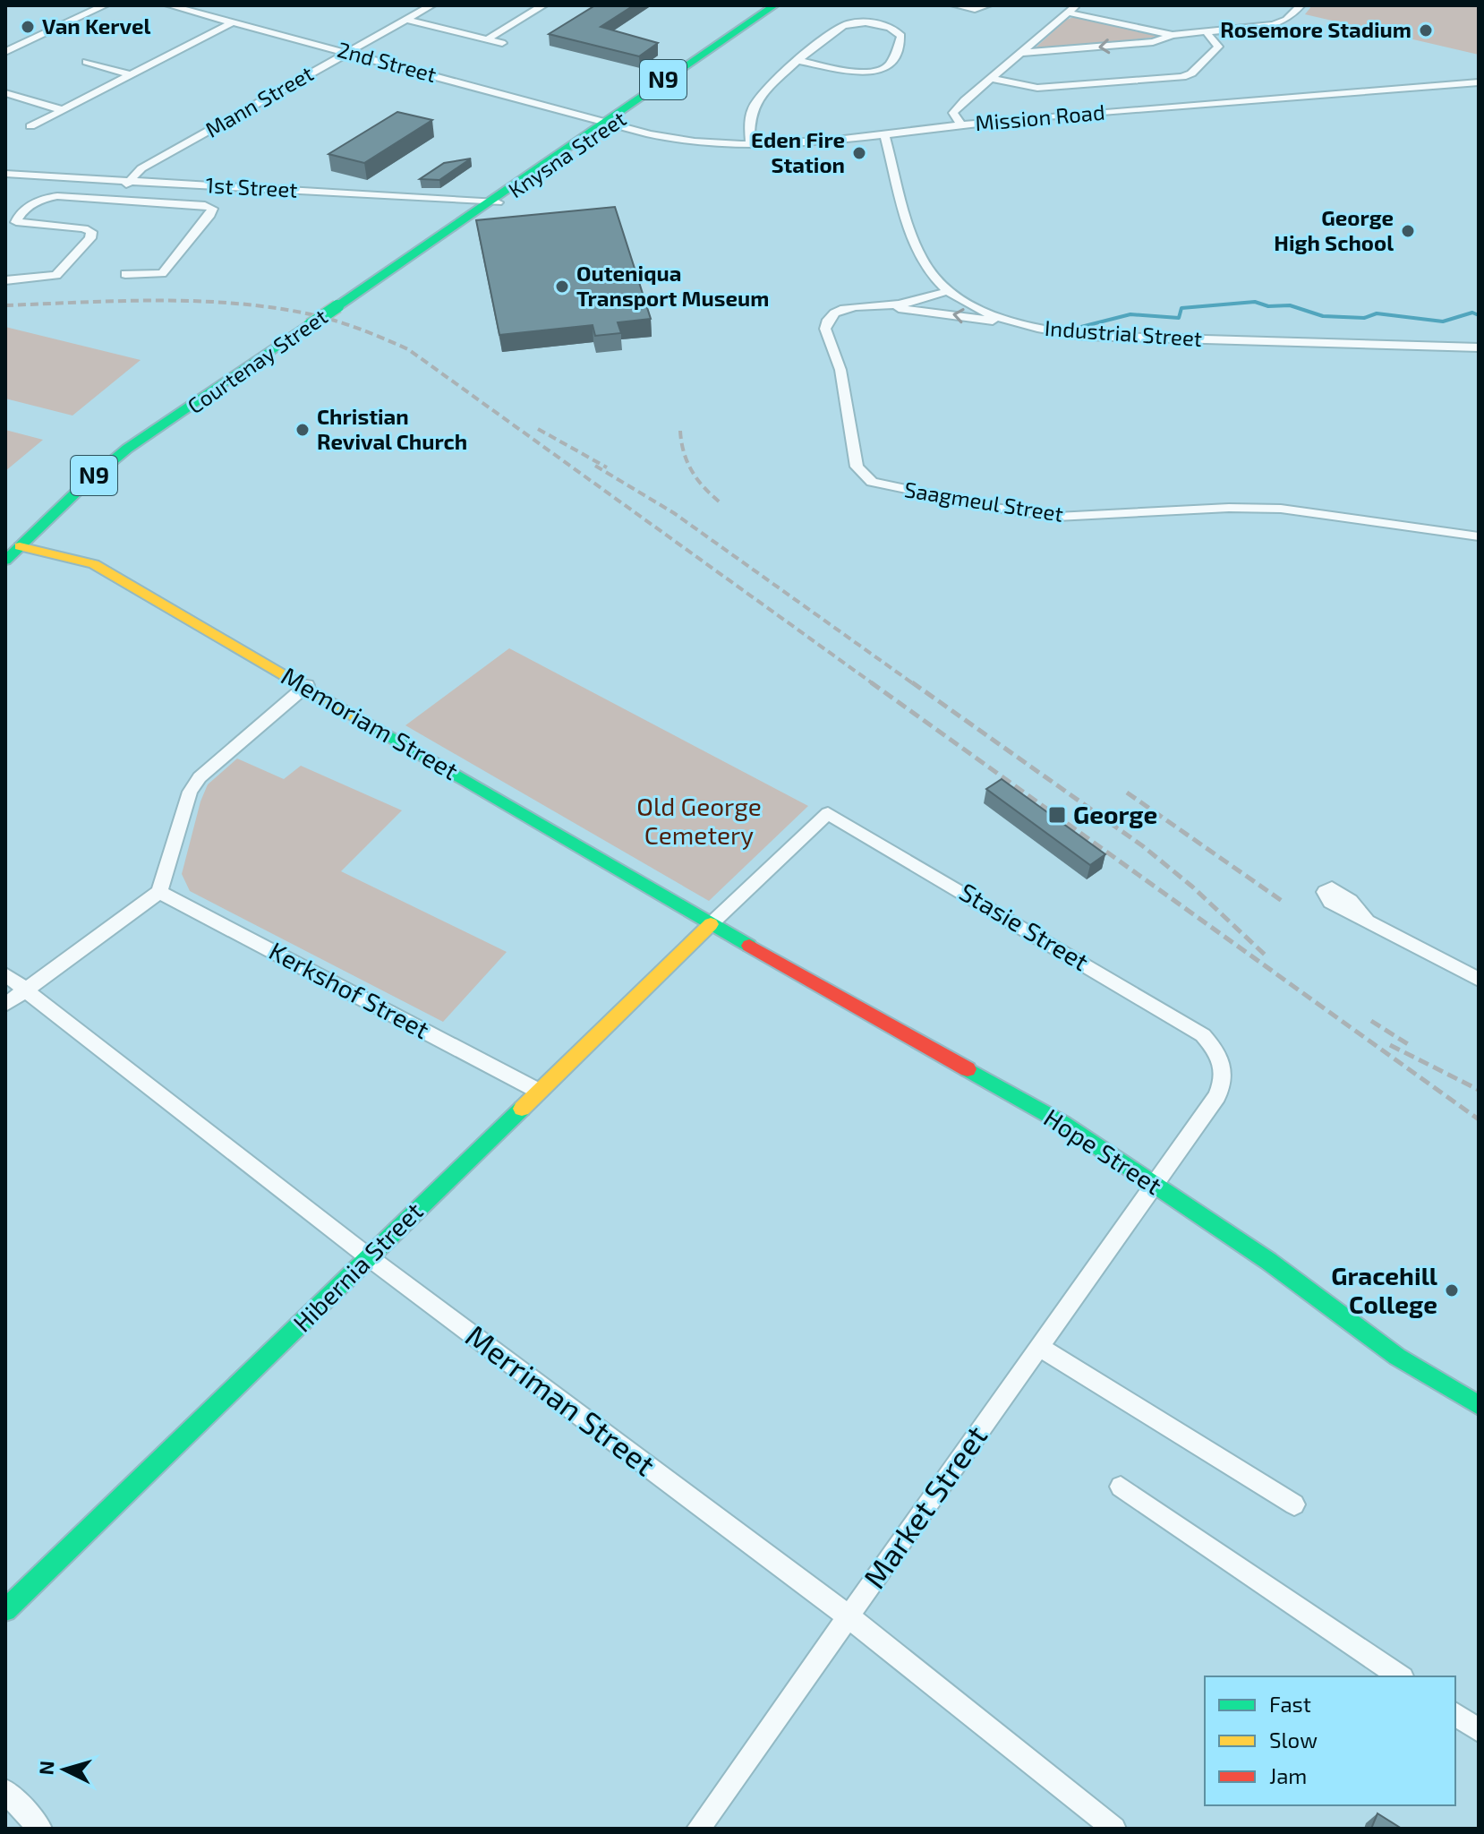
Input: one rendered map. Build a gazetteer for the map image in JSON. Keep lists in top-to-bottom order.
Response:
{
  "streets": {
    "main road": [
      "N9",
      "Knysna Street",
      "Courtenay Street",
      "Memoriam Street",
      "Hope Street",
      "Hibernia Street"
    ],
    "street": [
      "2nd Street",
      "Mann Street",
      "Mission Road",
      "1st Street",
      "Industrial Street",
      "Saagmeul Street",
      "Stasie Street",
      "Kerkshof Street",
      "Merriman Street",
      "Market Street"
    ]
  },
  "crossings": [
    ["2nd Street", "Mann Street"],
    ["2nd Street", "Mission Road"],
    ["2nd Street", "Knysna Street"],
    ["Mann Street", "1st Street"],
    ["Mission Road", "Knysna Street"],
    ["Mission Road", "Industrial Street"],
    ["Knysna Street", "1st Street"],
    ["Knysna Street", "Courtenay Street"],
    ["Industrial Street", "Saagmeul Street"],
    ["Courtenay Street", "Memoriam Street"],
    ["Memoriam Street", "Stasie Street"],
    ["Memoriam Street", "Hope Street"],
    ["Memoriam Street", "Hibernia Street"],
    ["Stasie Street", "Hope Street"],
    ["Stasie Street", "Hibernia Street"],
    ["Stasie Street", "Market Street"],
    ["Kerkshof Street", "Hibernia Street"],
    ["Hope Street", "Hibernia Street"],
    ["Hope Street", "Market Street"],
    ["Hibernia Street", "Merriman Street"],
    ["Merriman Street", "Market Street"]
  ],
  "parks": ["Old George Cemetery"],
  "places": {
    "other": [
      "Van Kervel",
      "Rosemore Stadium",
      "Eden Fire Station",
      "George High School",
      "Outeniqua Transport Museum",
      "Christian Revival Church",
      "Gracehill College"
    ],
    "transit": ["George"]
  },
  "legend": ["Fast", "Slow", "Jam"],
  "north": "left"
}
